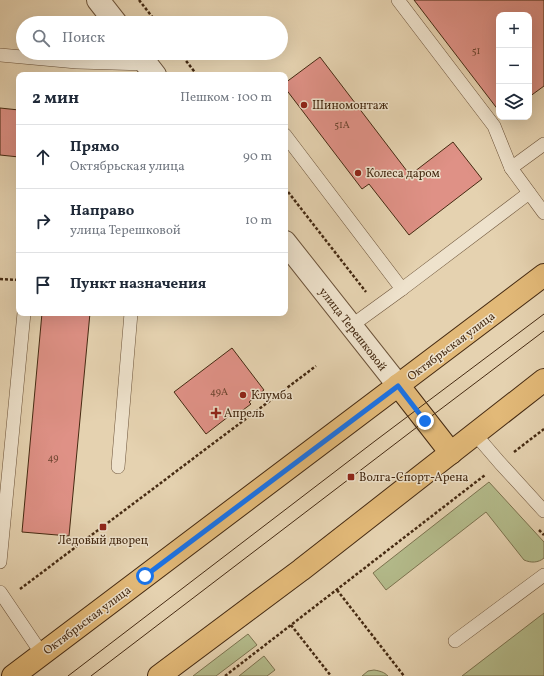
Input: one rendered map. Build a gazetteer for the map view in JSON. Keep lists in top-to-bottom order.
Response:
{
  "streets": {
    "main road": ["улица Терешковой", "Октябрьская улица"]
  },
  "crossings": [
    ["улица Терешковой", "Октябрьская улица"]
  ],
  "places": {
    "other": ["Шиномонтаж", "Колеса даром", "Клумба"],
    "health": ["Апрель"],
    "transit": ["Волга-Спорт-Арена", "Ледовый дворец"]
  },
  "house_numbers": [
    "51",
    "51А",
    "49А",
    "49"
  ],
  "page": {
    "map_buttons": ["+", "−"],
    "search": "Поиск",
    "heading": ["2 мин", "Пешком · 100 m"],
    "list": [
      ["Прямо", "Октябрьская улица", "90 m"],
      ["Направо", "улица Терешковой", "10 m"],
      "Пункт назначения"
    ]
  }
}
